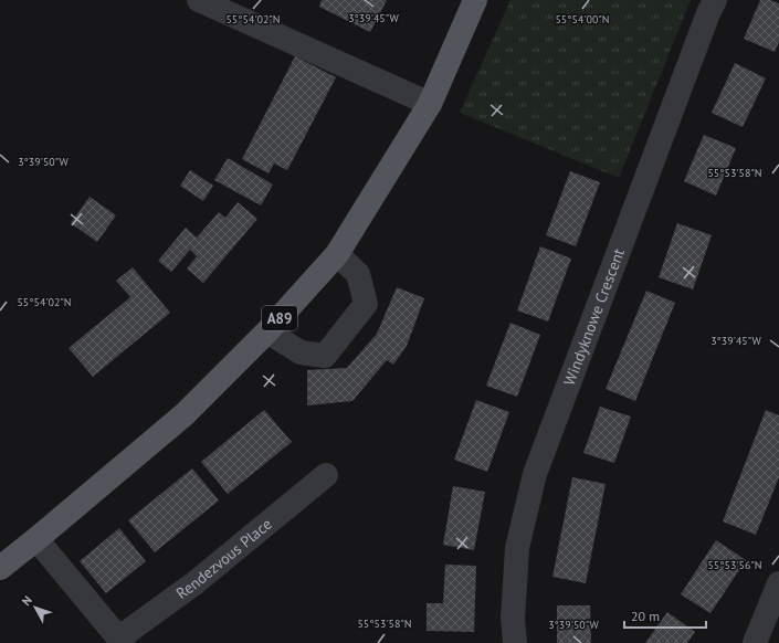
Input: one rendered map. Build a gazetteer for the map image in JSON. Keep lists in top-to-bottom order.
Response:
{
  "streets": {
    "main road": ["A89"],
    "street": ["Windyknowe Crescent", "Rendezvous Place"]
  },
  "scale_bar": "20 m",
  "north": "top left",
  "coordinates": [
    "3°39'45\"W",
    "55°54'02\"N",
    "55°54'00\"N",
    "3°39'50\"W",
    "55°53'58\"N",
    "55°53'56\"N"
  ]
}
